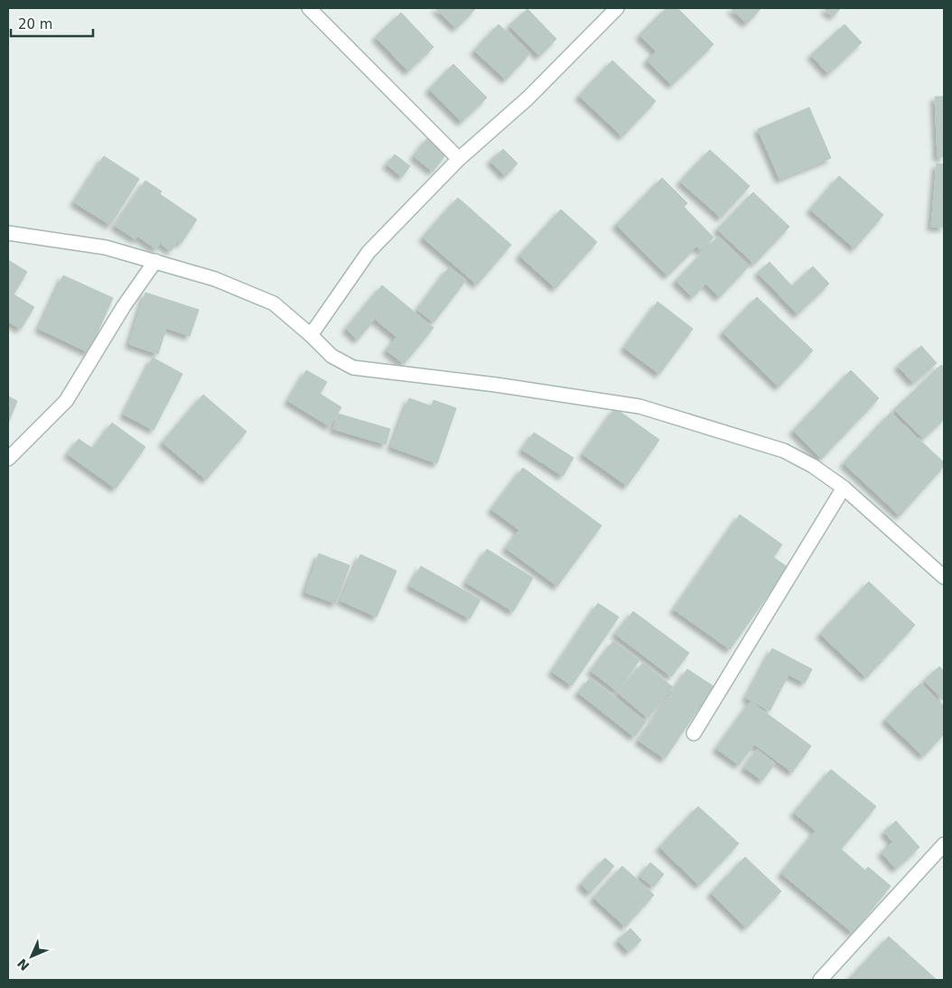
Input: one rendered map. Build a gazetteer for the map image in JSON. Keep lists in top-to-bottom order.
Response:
{
  "scale_bar": "20 m",
  "north": "bottom left"
}
